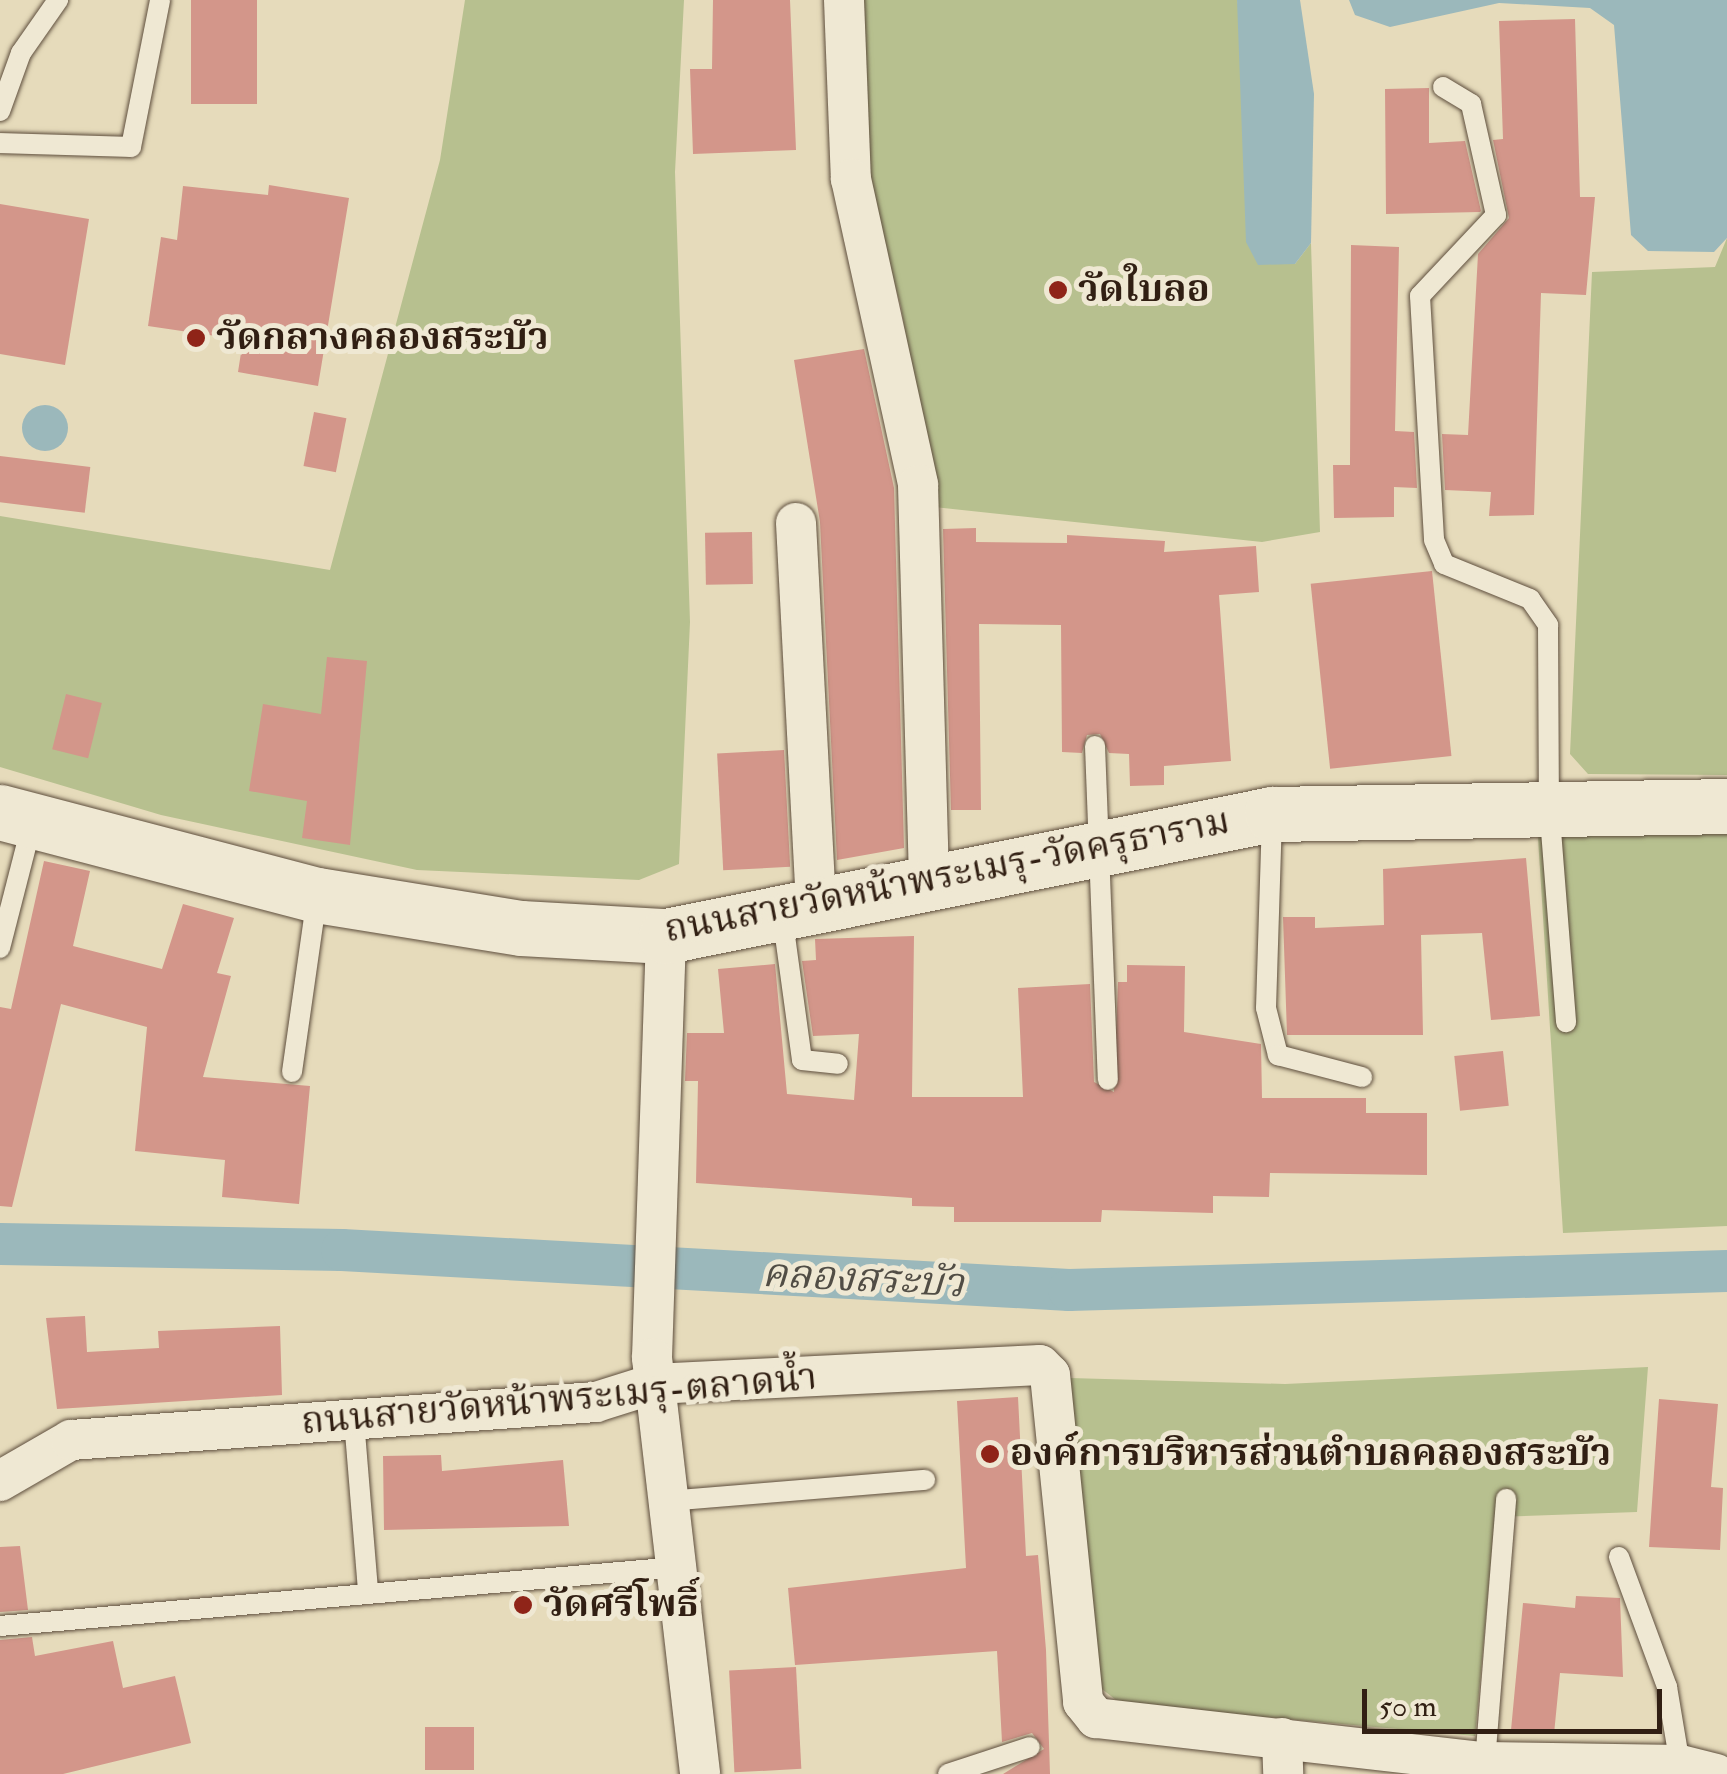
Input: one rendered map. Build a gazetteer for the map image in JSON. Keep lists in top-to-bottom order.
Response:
{
  "streets": {
    "street": ["ถนนสายวัดหน้าพระเมรุ-วัดครุธาราม", "ถนนสายวัดหน้าพระเมรุ-ตลาดน้ำ"]
  },
  "water": ["คลองสระบัว"],
  "places": [
    "วัดใบลอ",
    "วัดกลางคลองสระบัว",
    "องค์การบริหารส่วนตำบลคลองสระบัว",
    "วัดศรีโพธิ์"
  ],
  "scale_bar": "50 m"
}
